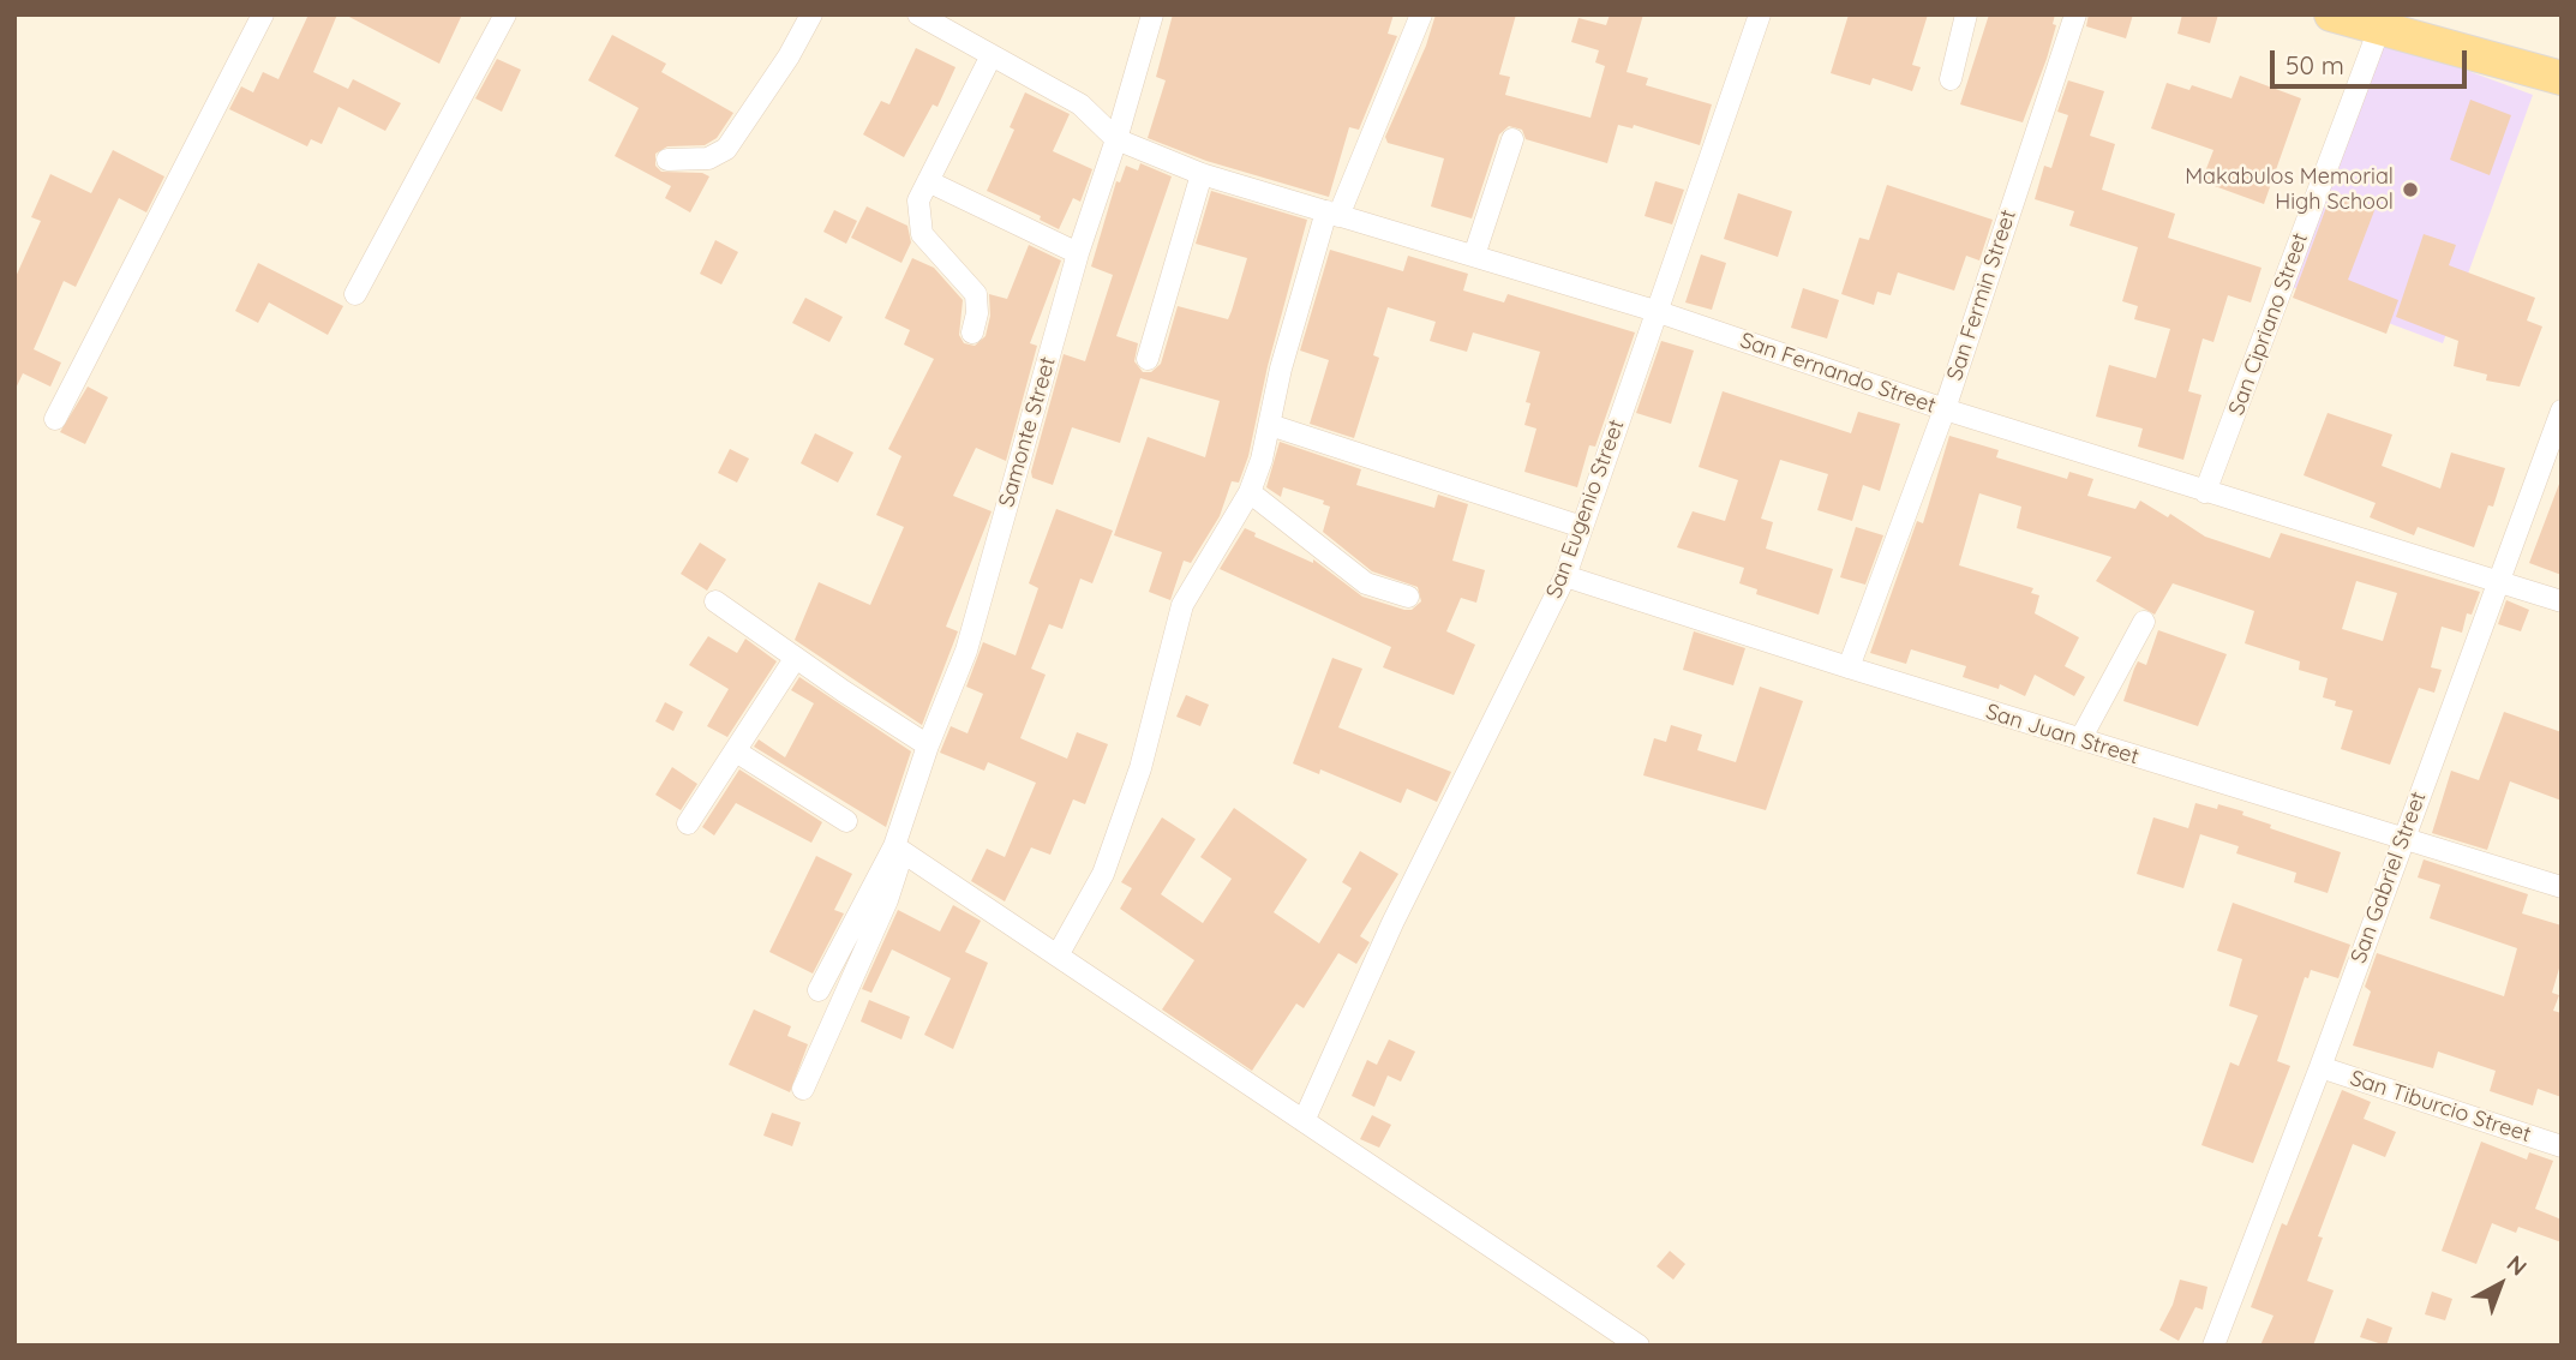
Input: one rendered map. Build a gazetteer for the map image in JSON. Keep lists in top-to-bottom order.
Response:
{
  "streets": {
    "street": [
      "San Fermin Street",
      "San Cipriano Street",
      "San Fernando Street",
      "Samonte Street",
      "San Eugenio Street",
      "San Juan Street",
      "San Gabriel Street",
      "San Tiburcio Street"
    ]
  },
  "crossings": [
    ["San Fermin Street", "San Fernando Street"],
    ["San Fermin Street", "San Juan Street"],
    ["San Cipriano Street", "San Fernando Street"],
    ["San Fernando Street", "Samonte Street"],
    ["San Fernando Street", "San Eugenio Street"],
    ["San Fernando Street", "San Gabriel Street"],
    ["San Eugenio Street", "San Juan Street"],
    ["San Juan Street", "San Gabriel Street"],
    ["San Gabriel Street", "San Tiburcio Street"]
  ],
  "places": ["Makabulos Memorial High School"],
  "scale_bar": "50 m",
  "north": "top right"
}
